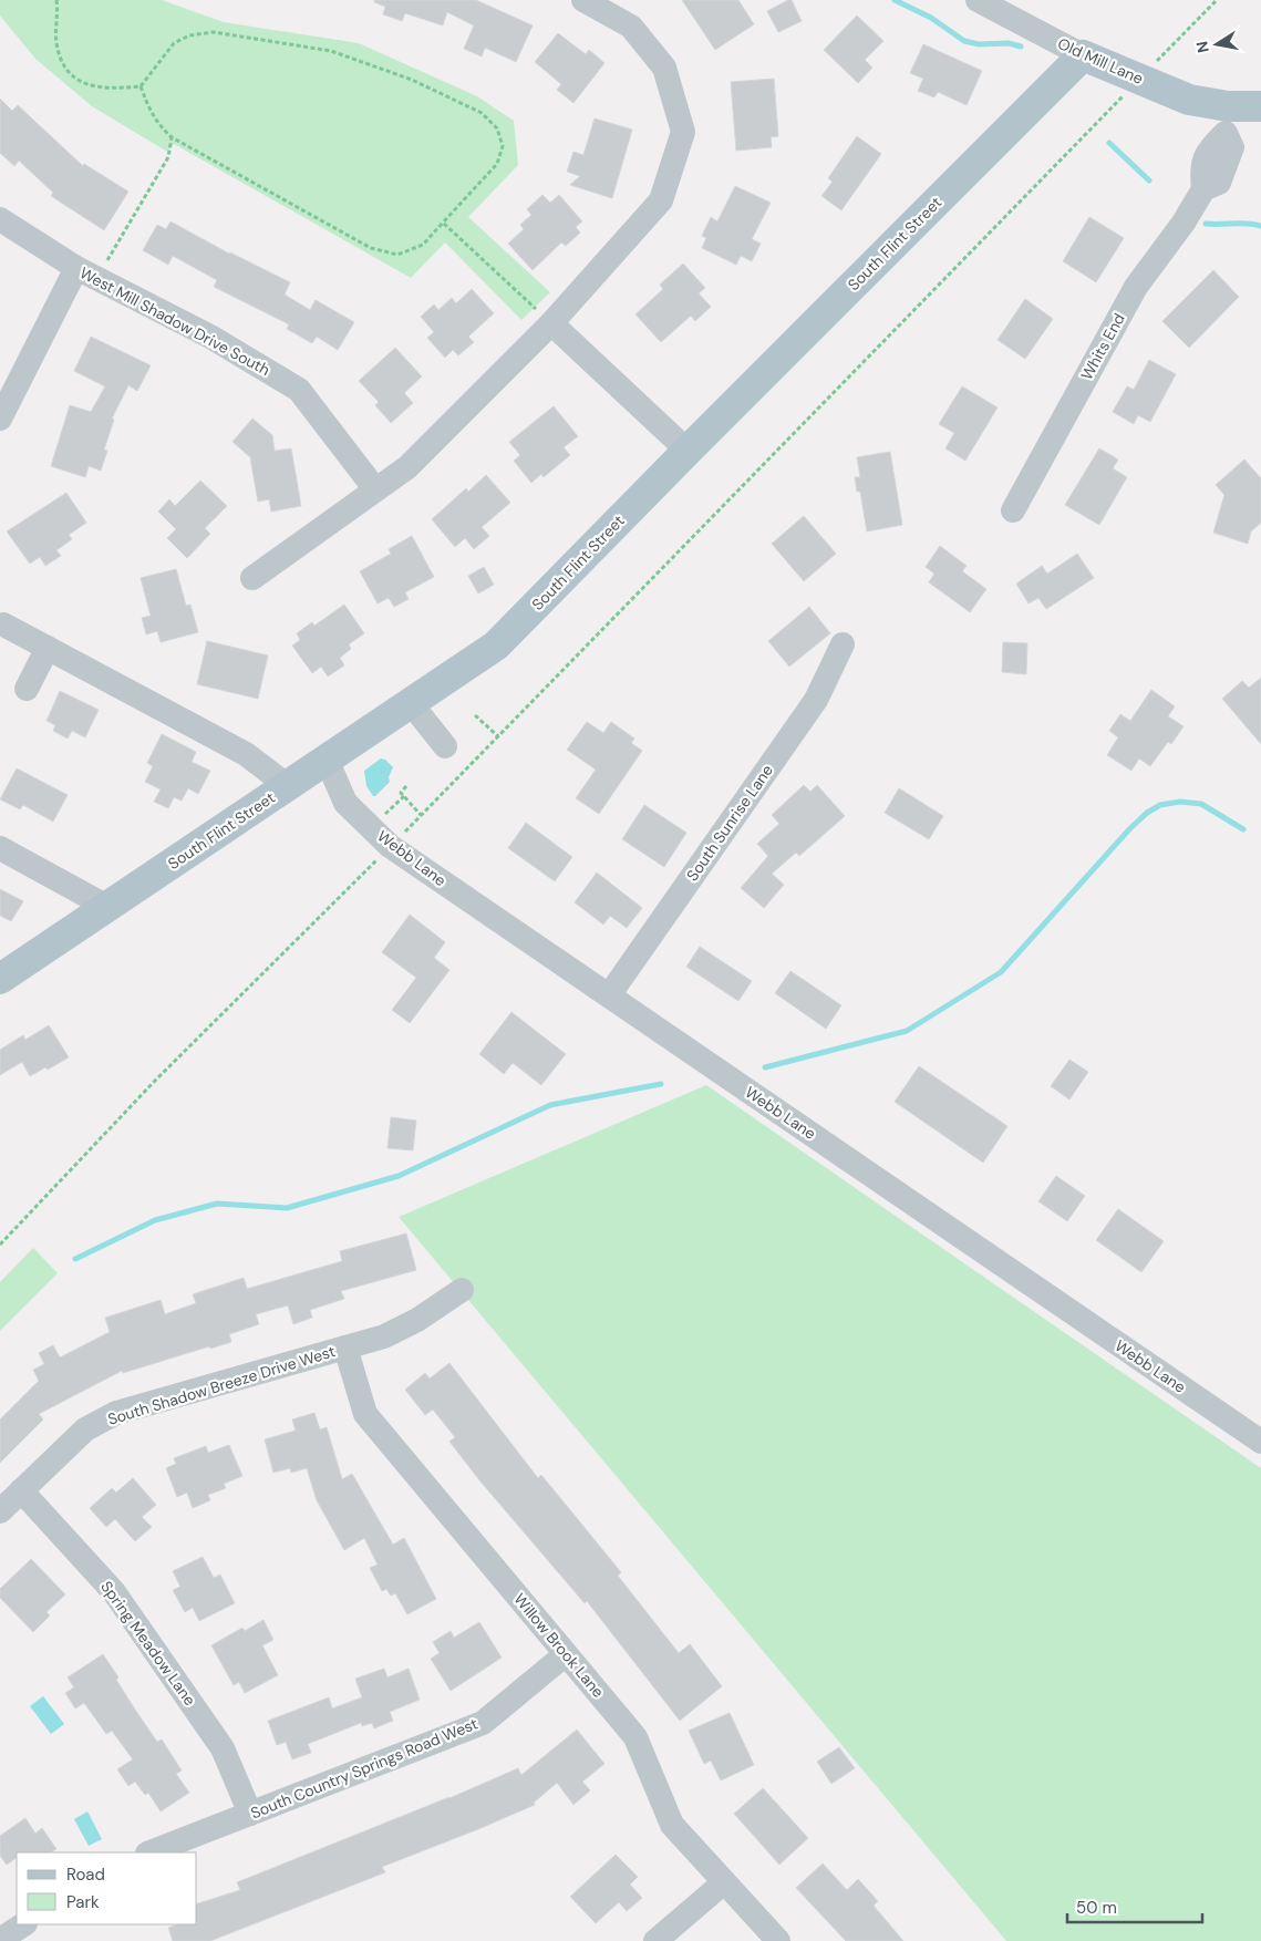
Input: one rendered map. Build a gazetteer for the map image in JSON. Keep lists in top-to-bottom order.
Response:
{
  "streets": {
    "main road": ["Old Mill Lane", "South Flint Street"],
    "street": [
      "West Mill Shadow Drive South",
      "Whits End",
      "South Sunrise Lane",
      "Webb Lane",
      "South Shadow Breeze Drive West",
      "Spring Meadow Lane",
      "Willow Brook Lane",
      "South Country Springs Road West"
    ]
  },
  "crossings": [
    ["Old Mill Lane", "South Flint Street"],
    ["Old Mill Lane", "Whits End"],
    ["South Flint Street", "Webb Lane"],
    ["South Sunrise Lane", "Webb Lane"],
    ["South Shadow Breeze Drive West", "Spring Meadow Lane"],
    ["South Shadow Breeze Drive West", "Willow Brook Lane"],
    ["Spring Meadow Lane", "South Country Springs Road West"],
    ["Willow Brook Lane", "South Country Springs Road West"]
  ],
  "legend": ["Road", "Park"],
  "scale_bar": "50 m",
  "north": "left"
}
